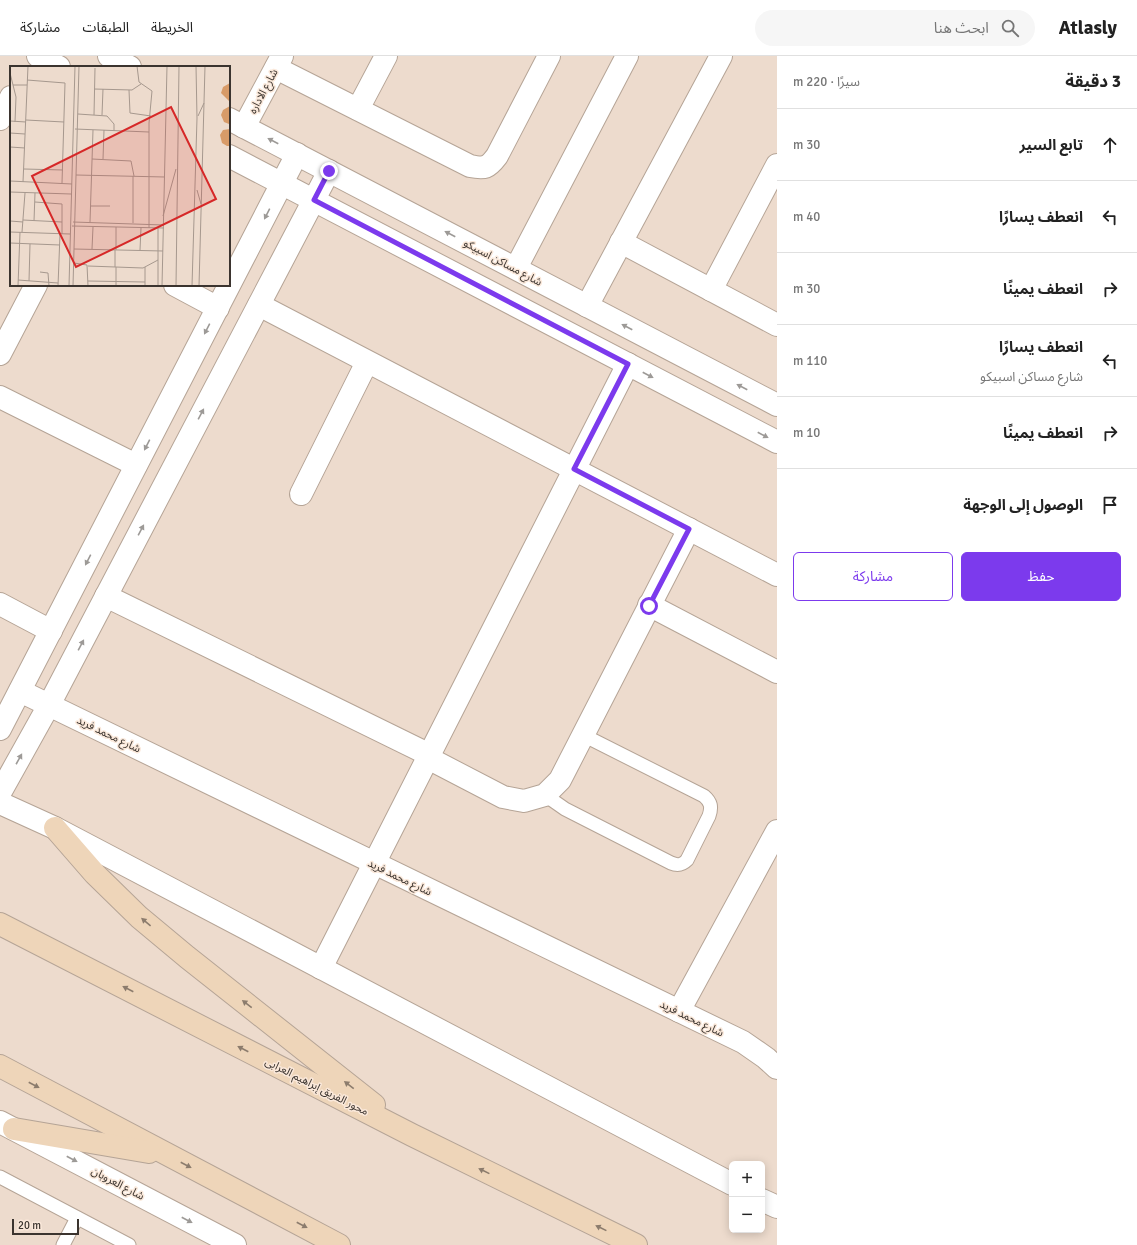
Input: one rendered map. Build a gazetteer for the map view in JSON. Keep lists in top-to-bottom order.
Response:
{
  "streets": {
    "main road": ["محور الفريق إبراهيم العرابى"],
    "street": [
      "شارع الاداره",
      "شارع مساكن اسبيكو",
      "شارع محمد فريد",
      "شارع العروبان"
    ]
  },
  "crossings": [
    ["شارع الاداره", "شارع مساكن اسبيكو"]
  ],
  "one_way": ["شارع العروبان"],
  "scale_bar": "20 m",
  "page": {
    "header": "Atlasly",
    "search": "ابحث هنا",
    "nav": ["الخريطة", "الطبقات", "مشاركة"],
    "heading": ["3 دقيقة", "سيرًا · 220 m"],
    "list": [
      ["تابع السير", "30 m"],
      ["انعطف يسارًا", "40 m"],
      ["انعطف يمينًا", "30 m"],
      ["انعطف يسارًا", "شارع مساكن اسبيكو", "110 m"],
      ["انعطف يمينًا", "10 m"],
      "الوصول إلى الوجهة"
    ],
    "buttons": ["حفظ", "مشاركة"],
    "map_buttons": ["+", "−"],
    "scale": "20 m"
  }
}
